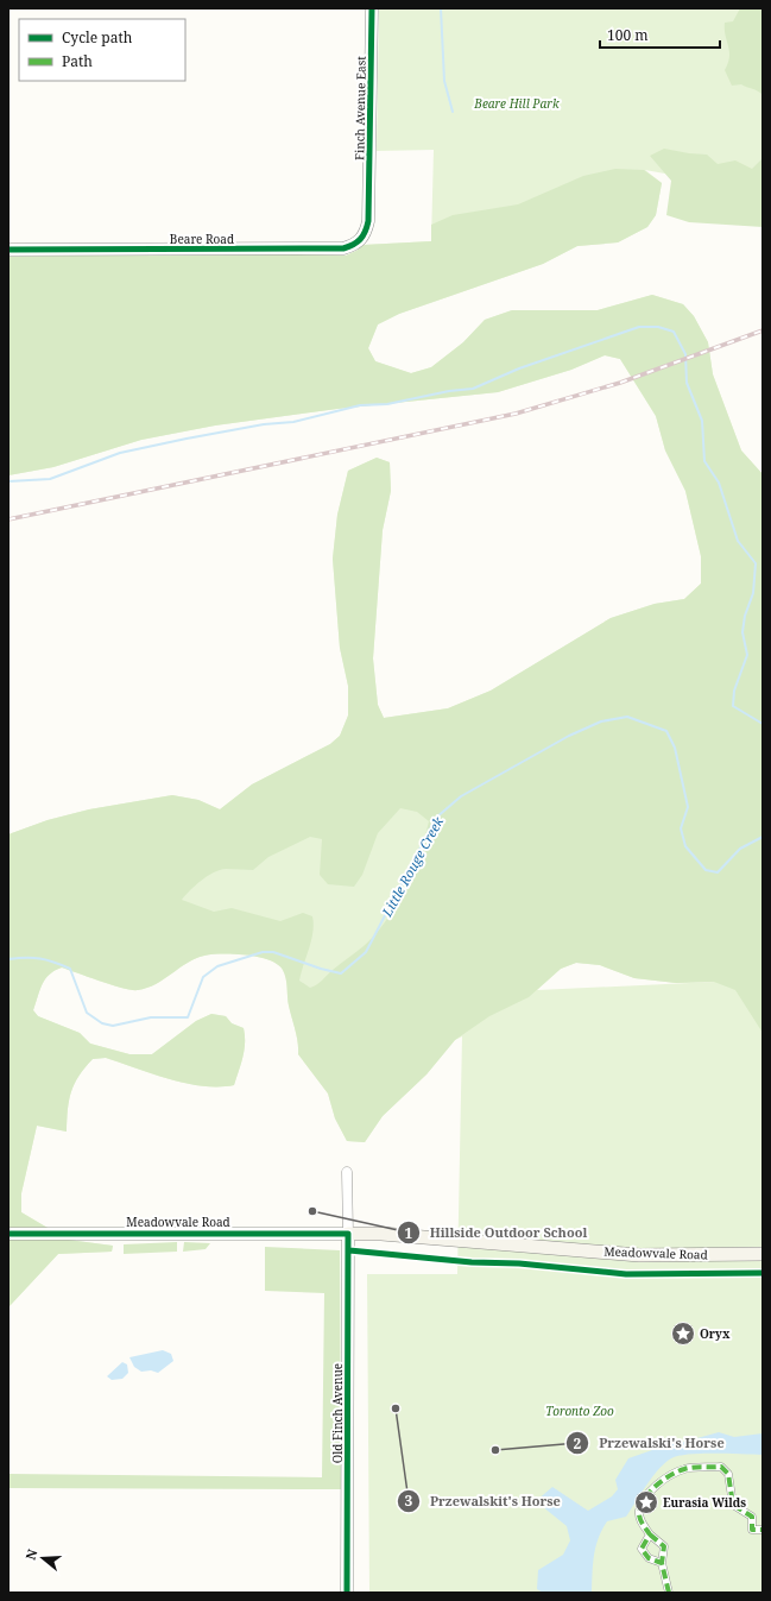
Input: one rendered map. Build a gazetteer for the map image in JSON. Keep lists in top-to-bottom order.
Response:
{
  "streets": {
    "main road": ["Meadowvale Road"],
    "street": ["Finch Avenue East", "Beare Road", "Old Finch Avenue"]
  },
  "crossings": [
    ["Finch Avenue East", "Beare Road"],
    ["Meadowvale Road", "Old Finch Avenue"]
  ],
  "water": ["Little Rouge Creek"],
  "parks": ["Beare Hill Park", "Toronto Zoo"],
  "places": {
    "other": ["Hillside Outdoor School", "Przewalskit's Horse", "Przewalski's Horse"],
    "place": ["Oryx", "Eurasia Wilds"]
  },
  "legend": ["Cycle path", "Path"],
  "scale_bar": "100 m",
  "north": "left"
}
